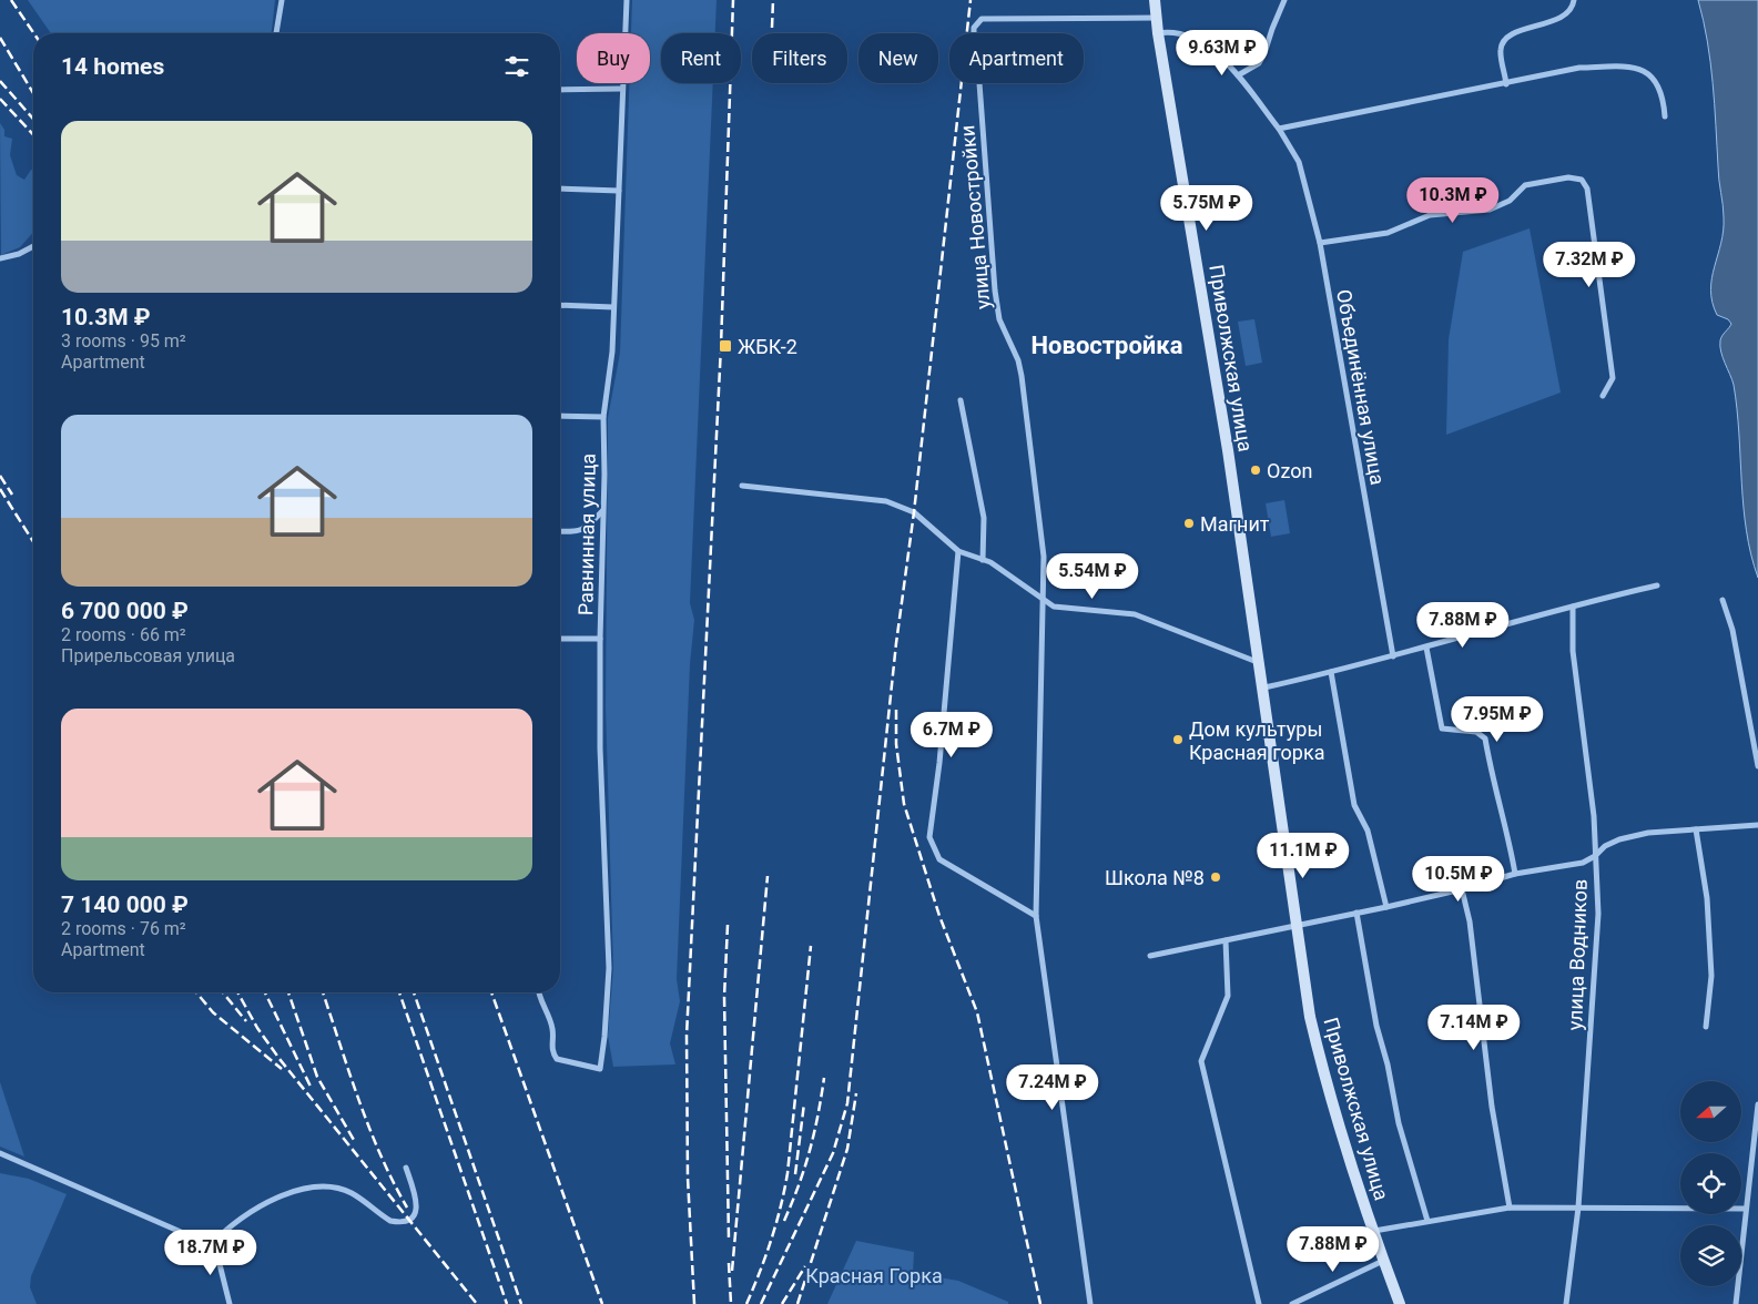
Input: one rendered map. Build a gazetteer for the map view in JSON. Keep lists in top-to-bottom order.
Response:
{
  "streets": {
    "main road": ["Приволжская улица"],
    "street": [
      "улица Новостройки",
      "Объединённая улица",
      "Равнинная улица",
      "улица Водников"
    ]
  },
  "crossings": [
    ["улица Новостройки", "Приволжская улица"],
    ["Приволжская улица", "Объединённая улица"]
  ],
  "districts": ["Новостройка"],
  "parks": ["Красная Горка"],
  "places": {
    "transit": ["ЖБК-2"],
    "other": [
      "Ozon",
      "Магнит",
      "Дом культуры Красная горка",
      "Школа №8"
    ]
  },
  "north": "left",
  "page": {
    "price": [
      "9.63M ₽",
      "10.3M ₽",
      "5.75M ₽",
      "7.32M ₽",
      "5.54M ₽",
      "7.88M ₽",
      "7.95M ₽",
      "6.7M ₽",
      "11.1M ₽",
      "10.5M ₽",
      "7.14M ₽",
      "7.24M ₽",
      "7.88M ₽",
      "18.7M ₽"
    ],
    "chip": [
      "Buy",
      "Rent",
      "Filters",
      "New",
      "Apartment"
    ],
    "heading": "14 homes",
    "list": [
      {
        "name": "10.3M ₽",
        "note": "3 rooms · 95 m² · Apartment"
      },
      {
        "name": "6 700 000 ₽",
        "note": "2 rooms · 66 m² · Прирельсовая улица"
      },
      {
        "name": "7 140 000 ₽",
        "note": "2 rooms · 76 m² · Apartment"
      }
    ]
  }
}
